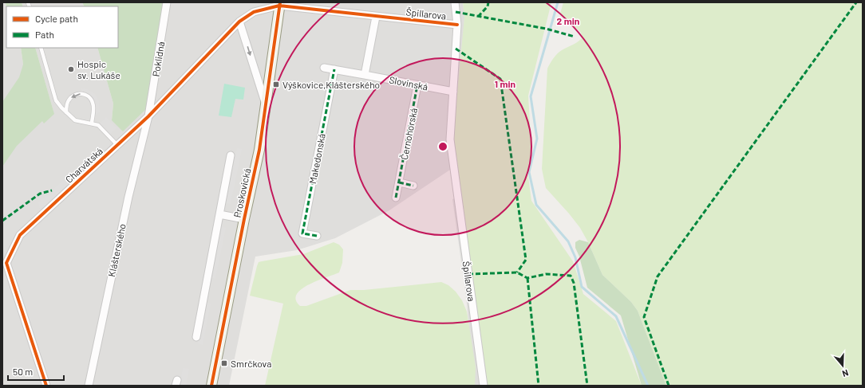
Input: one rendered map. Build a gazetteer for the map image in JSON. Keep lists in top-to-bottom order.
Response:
{
  "streets": {
    "street": [
      "Špillarova",
      "Poklidná",
      "Slovinská",
      "Černohorská",
      "Makedonská",
      "Charvátská",
      "Proskovická",
      "Klášterského"
    ]
  },
  "crossings": [
    ["Špillarova", "Slovinská"],
    ["Špillarova", "Charvátská"],
    ["Špillarova", "Proskovická"],
    ["Poklidná", "Charvátská"],
    ["Poklidná", "Klášterského"],
    ["Slovinská", "Černohorská"],
    ["Slovinská", "Makedonská"],
    ["Charvátská", "Proskovická"],
    ["Charvátská", "Klášterského"]
  ],
  "places": {
    "other": ["Hospic sv. Lukáše"],
    "transit": ["Výškovice,Klášterského", "Smrčkova"]
  },
  "legend": ["Cycle path", "Path"],
  "scale_bar": "50 m",
  "north": "bottom",
  "rings": ["2 min", "1 min"]
}
